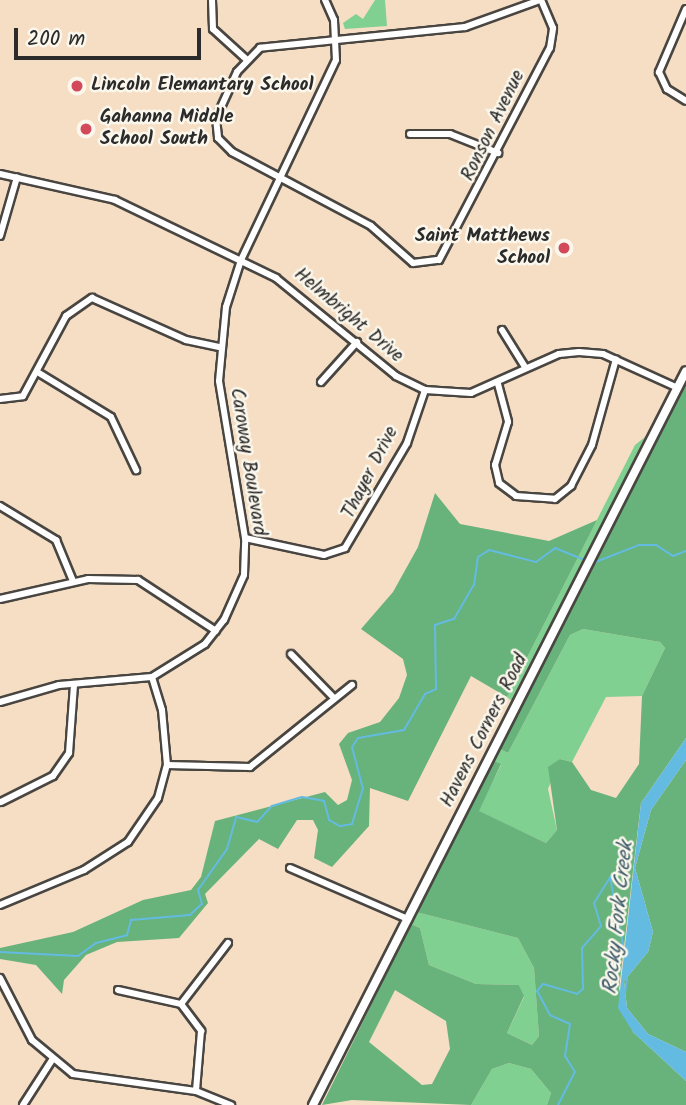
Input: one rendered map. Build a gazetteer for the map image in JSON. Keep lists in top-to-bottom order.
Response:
{
  "streets": {
    "main road": ["Havens Corners Road"],
    "street": [
      "Ronson Avenue",
      "Helmbright Drive",
      "Caroway Boulevard",
      "Thayer Drive"
    ]
  },
  "crossings": [
    ["Ronson Avenue", "Caroway Boulevard"],
    ["Helmbright Drive", "Caroway Boulevard"],
    ["Helmbright Drive", "Thayer Drive"],
    ["Helmbright Drive", "Havens Corners Road"],
    ["Caroway Boulevard", "Thayer Drive"]
  ],
  "water": ["Rocky Fork Creek"],
  "places": ["Lincoln Elemantary School", "Gahanna Middle School South", "Saint Matthews School"],
  "scale_bar": "200 m"
}
